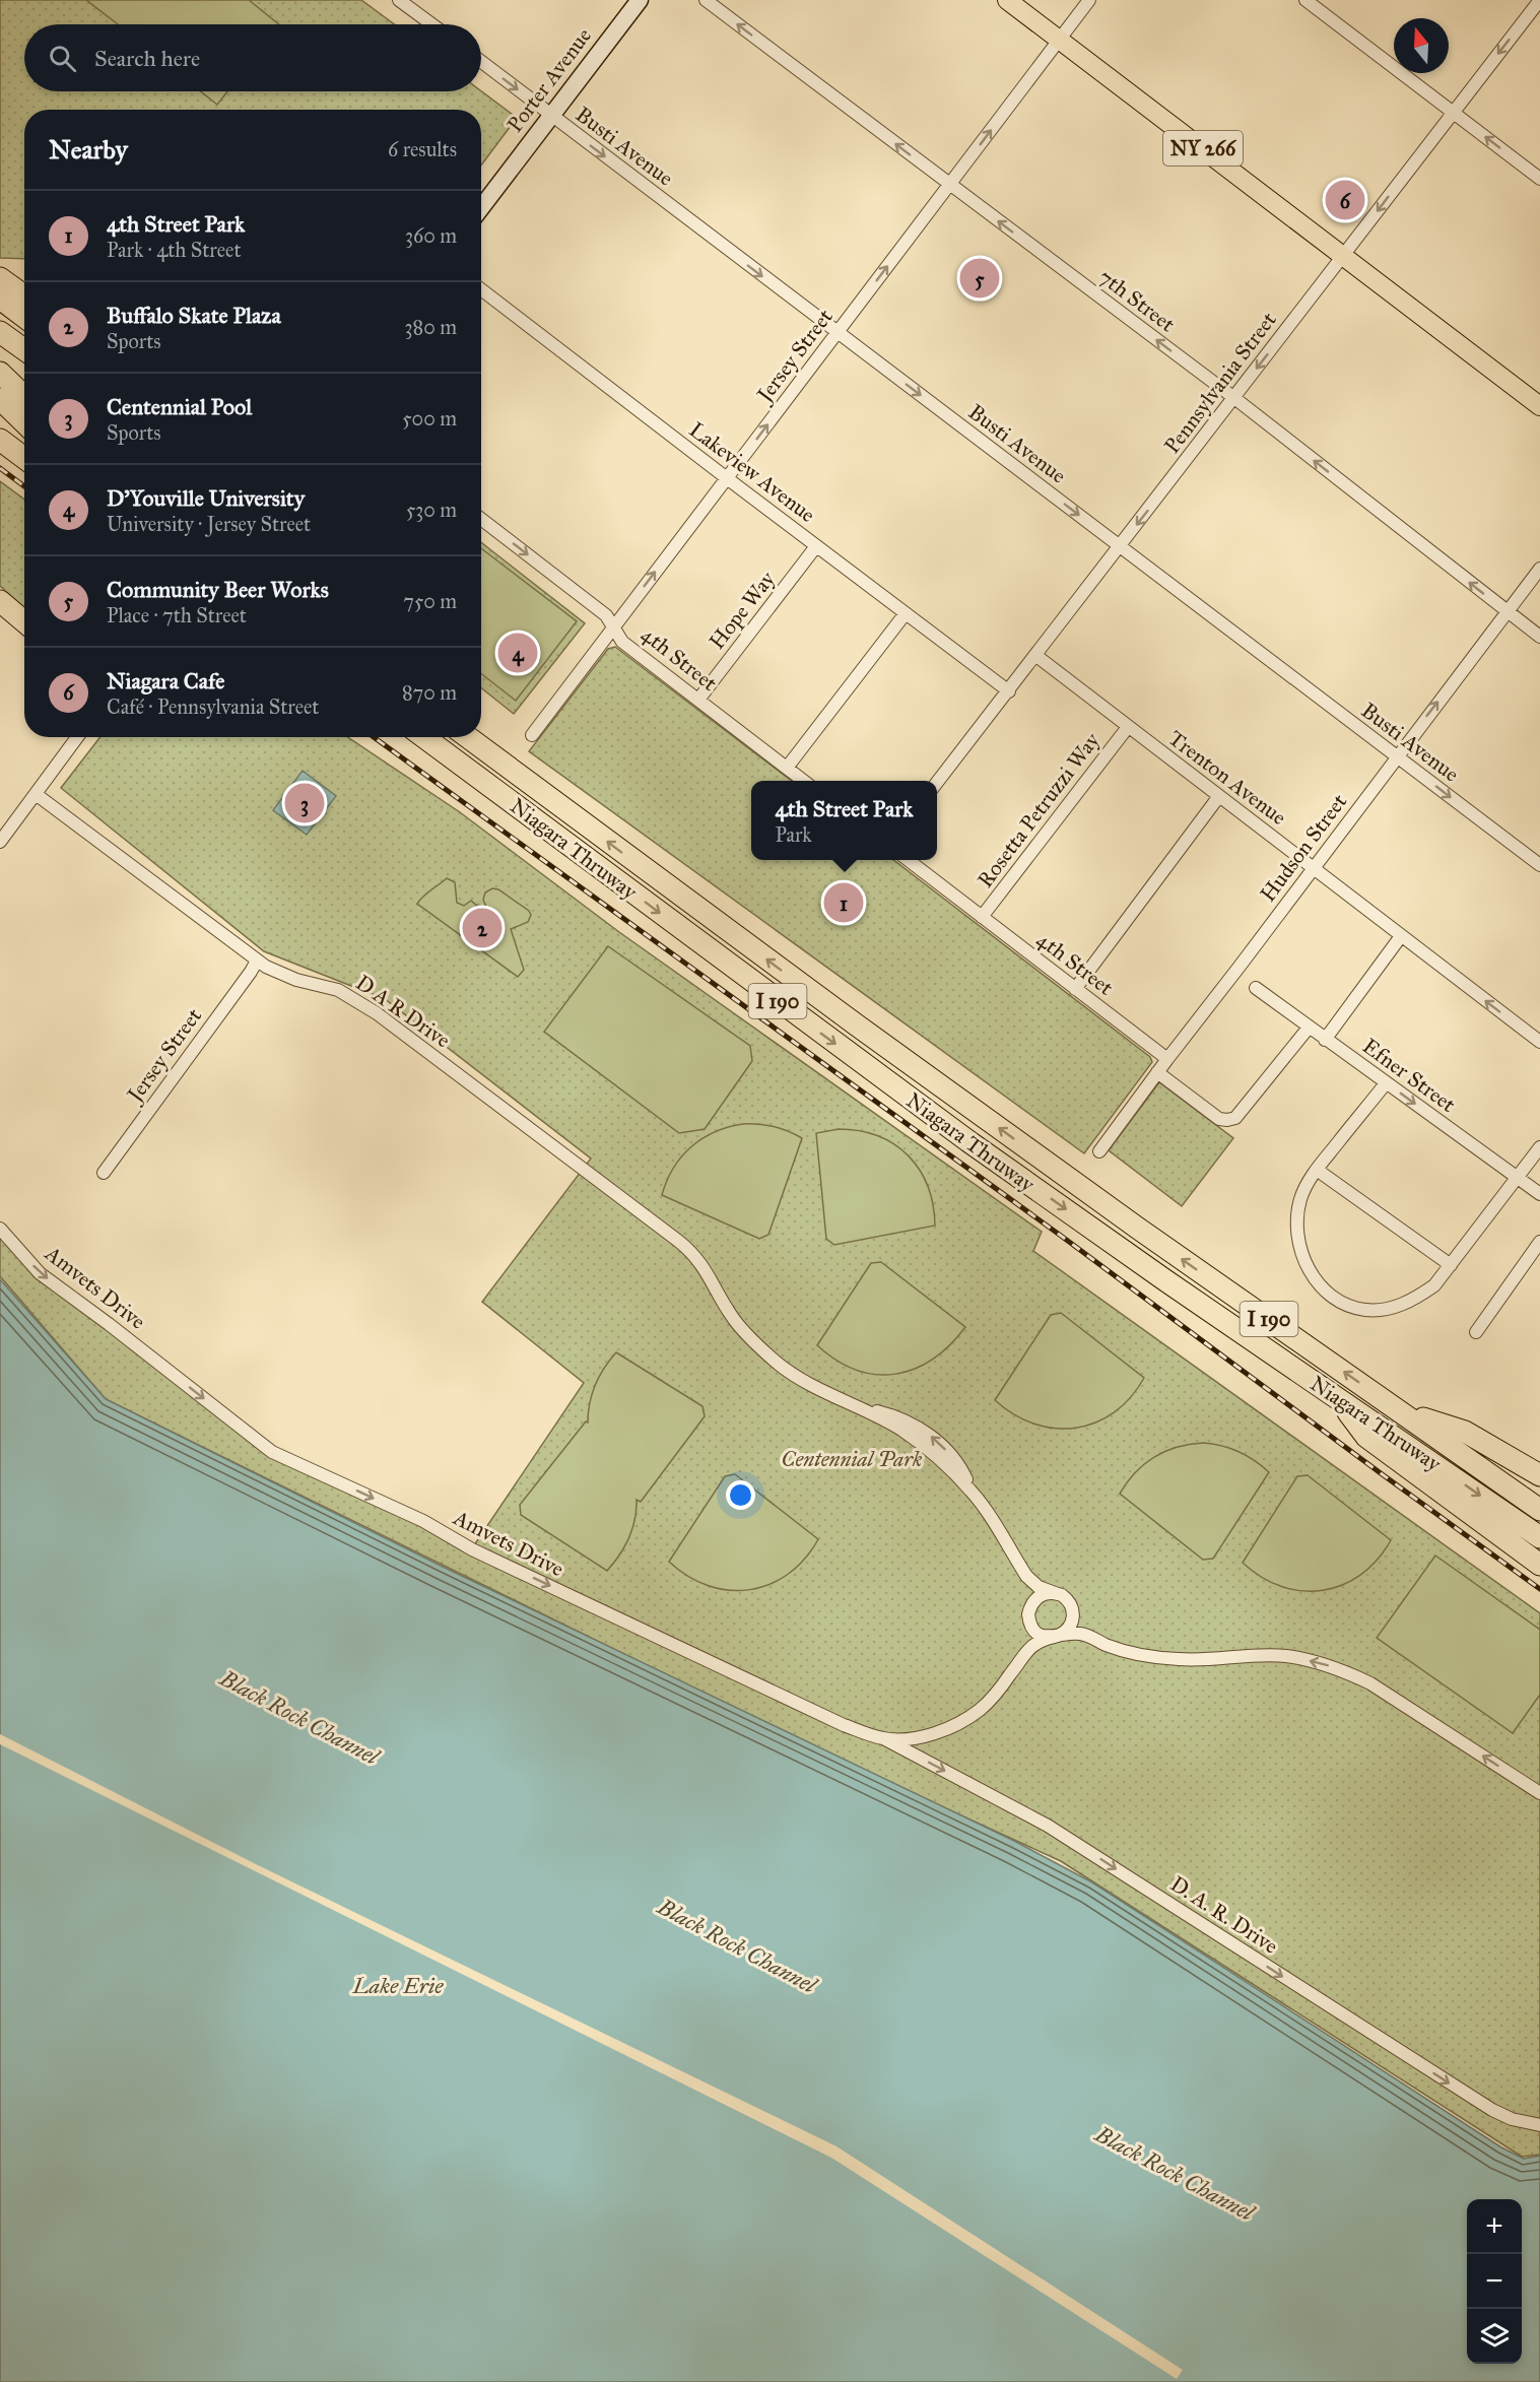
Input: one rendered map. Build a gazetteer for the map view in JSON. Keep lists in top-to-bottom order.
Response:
{
  "streets": {
    "highway": ["Niagara Thruway", "I 190"],
    "main road": ["NY 266"],
    "street": [
      "Porter Avenue",
      "Busti Avenue",
      "7th Street",
      "Jersey Street",
      "Pennsylvania Street",
      "Lakeview Avenue",
      "Hope Way",
      "4th Street",
      "Trenton Avenue",
      "Rosetta Petruzzi Way",
      "Hudson Street",
      "D A R Drive",
      "Efner Street",
      "Amvets Drive",
      "D. A. R. Drive"
    ]
  },
  "crossings": [
    ["Porter Avenue", "Busti Avenue"],
    ["Busti Avenue", "Jersey Street"],
    ["Busti Avenue", "Pennsylvania Street"],
    ["Busti Avenue", "Hudson Street"],
    ["NY 266", "Jersey Street"],
    ["NY 266", "Pennsylvania Street"],
    ["7th Street", "Jersey Street"],
    ["7th Street", "Pennsylvania Street"],
    ["7th Street", "Hudson Street"],
    ["Jersey Street", "Lakeview Avenue"],
    ["Jersey Street", "4th Street"],
    ["Jersey Street", "D A R Drive"],
    ["Pennsylvania Street", "Lakeview Avenue"],
    ["Pennsylvania Street", "Trenton Avenue"],
    ["Lakeview Avenue", "Hope Way"],
    ["Hope Way", "4th Street"],
    ["4th Street", "Rosetta Petruzzi Way"],
    ["4th Street", "Hudson Street"],
    ["Trenton Avenue", "Rosetta Petruzzi Way"],
    ["Trenton Avenue", "Hudson Street"],
    ["Amvets Drive", "D. A. R. Drive"]
  ],
  "one_way": [
    "Busti Avenue",
    "7th Street",
    "Jersey Street",
    "Pennsylvania Street",
    "Efner Street",
    "Amvets Drive",
    "D. A. R. Drive"
  ],
  "water": ["Black Rock Channel", "Lake Erie"],
  "parks": ["Centennial Park"],
  "north": "top",
  "page": {
    "search": "Search here",
    "heading": ["Nearby", "6 results"],
    "pins": [
      "6",
      "5",
      "4",
      "3",
      "1",
      "2"
    ],
    "list": [
      {
        "mark": "1",
        "name": "4th Street Park",
        "note": "Park · 4th Street",
        "value": "360 m"
      },
      {
        "mark": "2",
        "name": "Buffalo Skate Plaza",
        "note": "Sports",
        "value": "380 m"
      },
      {
        "mark": "3",
        "name": "Centennial Pool",
        "note": "Sports",
        "value": "500 m"
      },
      {
        "mark": "4",
        "name": "D'Youville University",
        "note": "University · Jersey Street",
        "value": "530 m"
      },
      {
        "mark": "5",
        "name": "Community Beer Works",
        "note": "Place · 7th Street",
        "value": "750 m"
      },
      {
        "mark": "6",
        "name": "Niagara Cafe",
        "note": "Café · Pennsylvania Street",
        "value": "870 m"
      }
    ],
    "popup": ["4th Street Park", "Park"],
    "map_buttons": ["+", "−"]
  }
}
